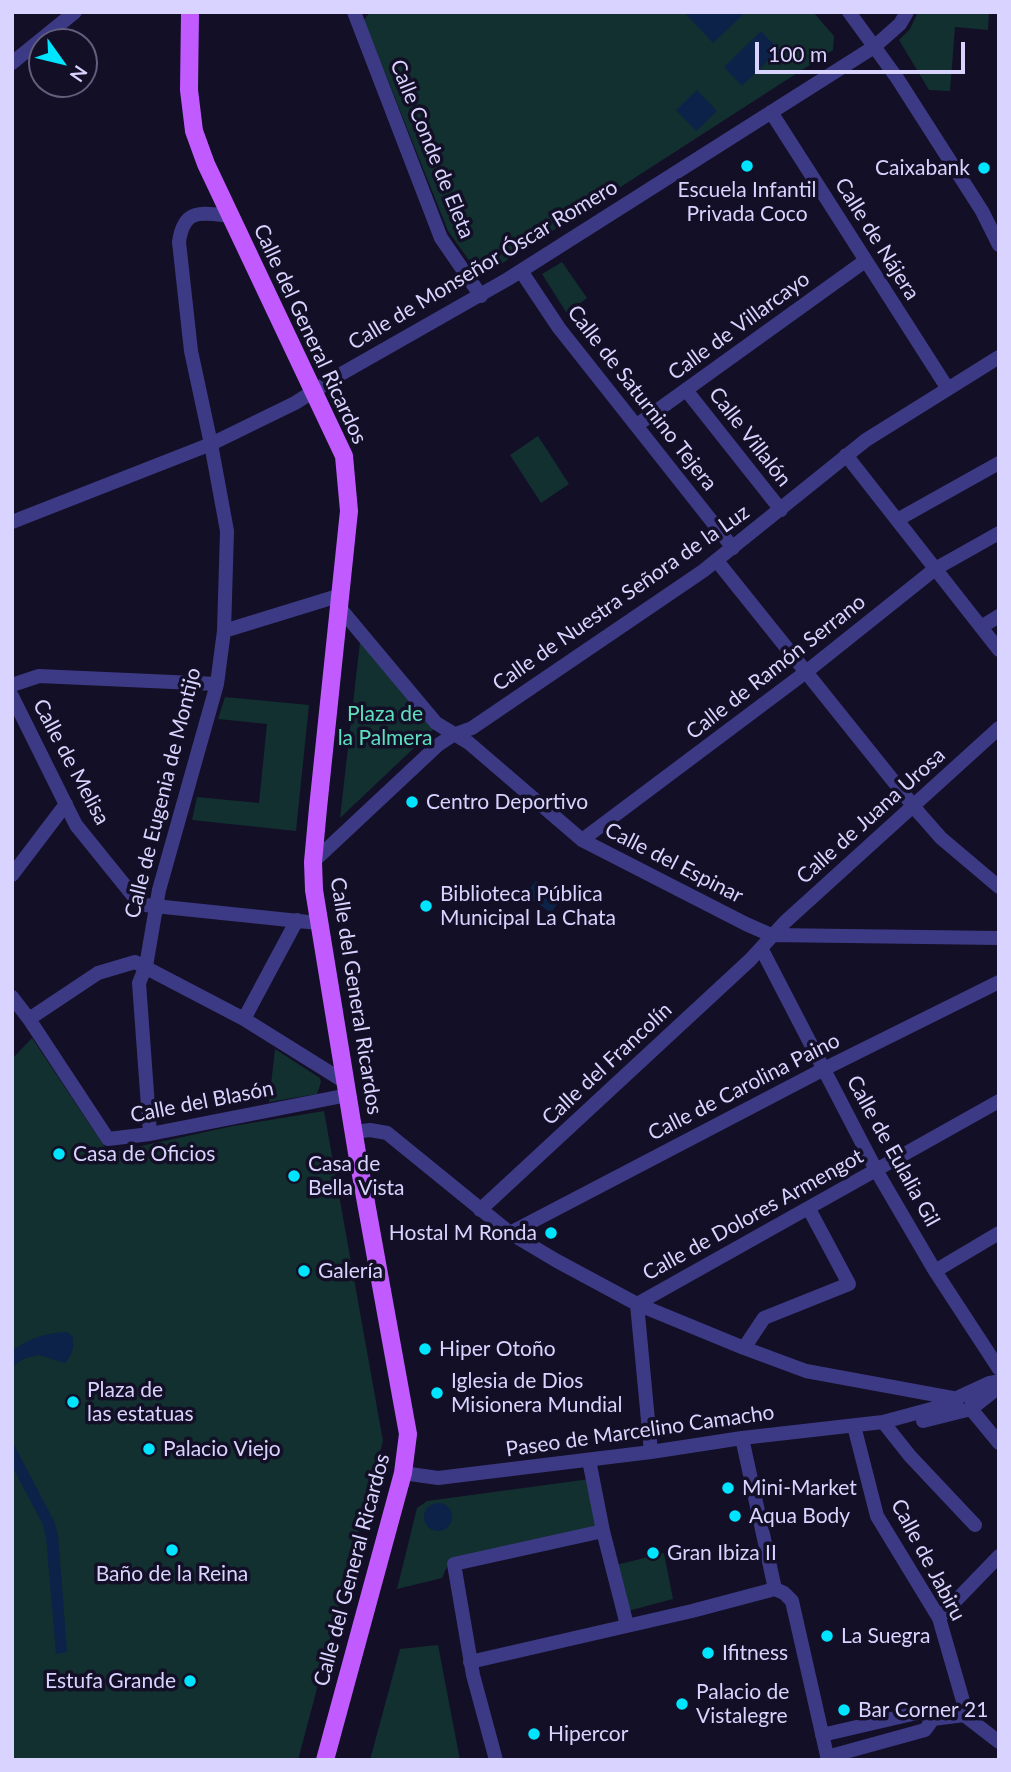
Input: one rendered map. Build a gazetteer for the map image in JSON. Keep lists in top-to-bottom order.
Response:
{
  "streets": {
    "main road": ["Calle del General Ricardos"],
    "street": [
      "Calle Conde de Eleta",
      "Calle de Nájera",
      "Calle de Monseñor Óscar Romero",
      "Calle de Villarcayo",
      "Calle de Saturnino Tejera",
      "Calle Villalón",
      "Calle de Nuestra Señora de la Luz",
      "Calle de Ramón Serrano",
      "Calle de Melisa",
      "Calle de Eugenia de Montijo",
      "Calle de Juana Urosa",
      "Calle del Espinar",
      "Calle del Francolín",
      "Calle de Carolina Paino",
      "Calle del Blasón",
      "Calle de Eulalia Gil",
      "Calle de Dolores Armengot",
      "Paseo de Marcelino Camacho",
      "Calle de Jabiru"
    ]
  },
  "crossings": [
    ["Calle Conde de Eleta", "Calle de Monseñor Óscar Romero"],
    ["Calle de Nájera", "Calle de Monseñor Óscar Romero"],
    ["Calle de Nájera", "Calle de Villarcayo"],
    ["Calle de Nájera", "Calle de Nuestra Señora de la Luz"],
    ["Calle de Monseñor Óscar Romero", "Calle del General Ricardos"],
    ["Calle de Monseñor Óscar Romero", "Calle de Saturnino Tejera"],
    ["Calle de Monseñor Óscar Romero", "Calle de Eugenia de Montijo"],
    ["Calle de Villarcayo", "Calle de Saturnino Tejera"],
    ["Calle de Villarcayo", "Calle Villalón"],
    ["Calle del General Ricardos", "Calle de Nuestra Señora de la Luz"],
    ["Calle del General Ricardos", "Calle de Melisa"],
    ["Calle del General Ricardos", "Calle de Eugenia de Montijo"],
    ["Calle del General Ricardos", "Calle del Espinar"],
    ["Calle del General Ricardos", "Calle del Blasón"],
    ["Calle del General Ricardos", "Paseo de Marcelino Camacho"],
    ["Calle de Saturnino Tejera", "Calle de Nuestra Señora de la Luz"],
    ["Calle Villalón", "Calle de Nuestra Señora de la Luz"],
    ["Calle de Nuestra Señora de la Luz", "Calle del Espinar"],
    ["Calle de Ramón Serrano", "Calle del Espinar"],
    ["Calle de Melisa", "Calle de Eugenia de Montijo"],
    ["Calle de Eugenia de Montijo", "Calle del Blasón"],
    ["Calle de Juana Urosa", "Calle del Espinar"],
    ["Calle de Juana Urosa", "Calle del Francolín"],
    ["Calle de Juana Urosa", "Calle de Eulalia Gil"],
    ["Calle del Francolín", "Calle de Eulalia Gil"],
    ["Calle de Carolina Paino", "Calle de Eulalia Gil"],
    ["Calle de Eulalia Gil", "Calle de Dolores Armengot"],
    ["Paseo de Marcelino Camacho", "Calle de Jabiru"]
  ],
  "parks": ["Plaza de la Palmera"],
  "places": [
    "Escuela Infantil Privada Coco",
    "Caixabank",
    "Centro Deportivo",
    "Biblioteca Pública Municipal La Chata",
    "Casa de Oficios",
    "Casa de Bella Vista",
    "Hostal M Ronda",
    "Galería",
    "Hiper Otoño",
    "Iglesia de Dios Misionera Mundial",
    "Plaza de las estatuas",
    "Palacio Viejo",
    "Mini-Market",
    "Aqua Body",
    "Baño de la Reina",
    "Gran Ibiza II",
    "La Suegra",
    "Ifitness",
    "Estufa Grande",
    "Palacio de Vistalegre",
    "Bar Corner 21",
    "Hipercor"
  ],
  "scale_bar": "100 m",
  "north": "bottom right"
}
